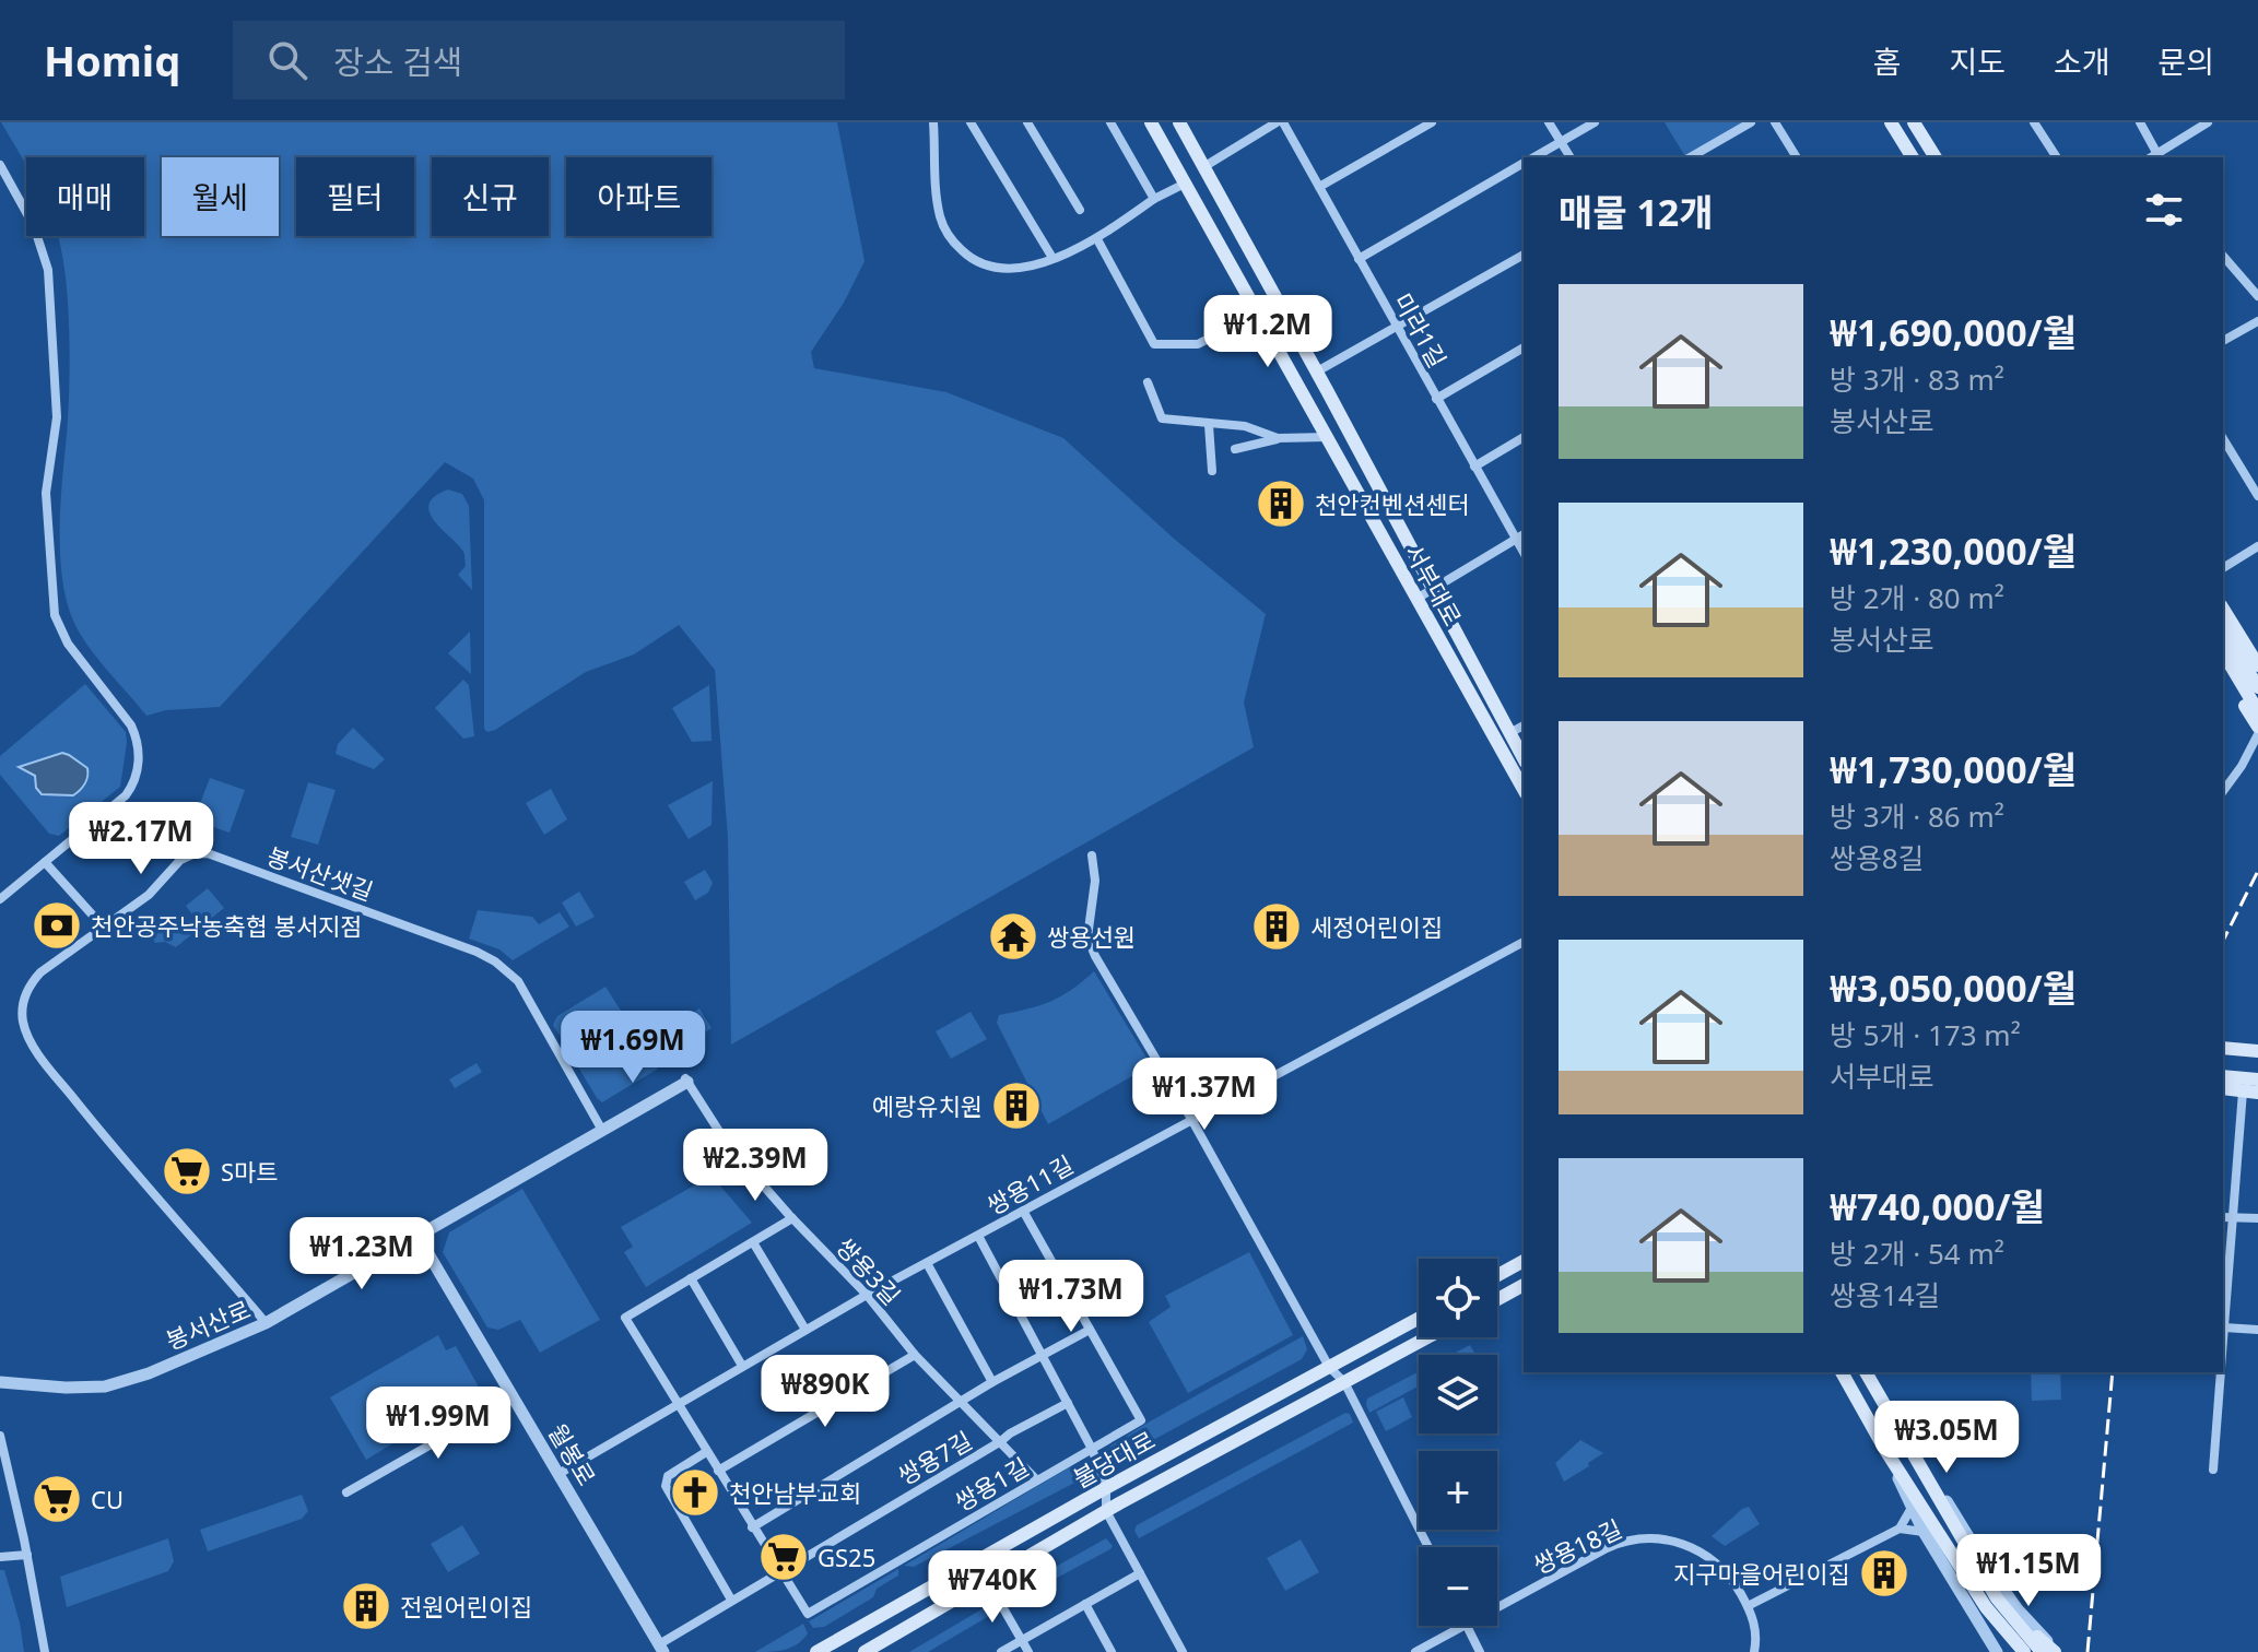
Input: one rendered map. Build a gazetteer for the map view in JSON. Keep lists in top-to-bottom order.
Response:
{
  "streets": {
    "main road": ["서부대로", "불당대로"],
    "street": [
      "미라1길",
      "봉서산샛길",
      "쌍용11길",
      "쌍용3길",
      "봉서산로",
      "월봉로",
      "쌍용7길",
      "쌍용1길",
      "쌍용18길"
    ]
  },
  "crossings": [
    ["봉서산샛길", "봉서산로"],
    ["쌍용11길", "쌍용3길"],
    ["쌍용11길", "월봉로"],
    ["쌍용11길", "쌍용1길"],
    ["쌍용3길", "봉서산로"],
    ["쌍용3길", "쌍용7길"],
    ["쌍용3길", "쌍용1길"],
    ["봉서산로", "월봉로"],
    ["월봉로", "쌍용7길"],
    ["쌍용7길", "쌍용1길"]
  ],
  "places": {
    "building": [
      "천안컨벤션센터",
      "세정어린이집",
      "예랑유치원",
      "지구마을어린이집",
      "전원어린이집"
    ],
    "bank": ["천안공주낙농축협 봉서지점"],
    "temple": ["쌍용선원"],
    "supermarket": ["S마트", "CU", "GS25"],
    "church": ["천안남부교회"]
  },
  "page": {
    "header": "Homiq",
    "search": "장소 검색",
    "nav": [
      "홈",
      "지도",
      "소개",
      "문의"
    ],
    "chip": [
      "매매",
      "월세",
      "필터",
      "신규",
      "아파트"
    ],
    "heading": "매물 12개",
    "list": [
      {
        "name": "₩1,690,000/월",
        "note": "방 3개 · 83 m² · 봉서산로"
      },
      {
        "name": "₩1,230,000/월",
        "note": "방 2개 · 80 m² · 봉서산로"
      },
      {
        "name": "₩1,730,000/월",
        "note": "방 3개 · 86 m² · 쌍용8길"
      },
      {
        "name": "₩3,050,000/월",
        "note": "방 5개 · 173 m² · 서부대로"
      },
      {
        "name": "₩740,000/월",
        "note": "방 2개 · 54 m² · 쌍용14길"
      }
    ],
    "price": [
      "₩1.2M",
      "₩2.17M",
      "₩1.69M",
      "₩1.37M",
      "₩2.39M",
      "₩1.23M",
      "₩1.73M",
      "₩890K",
      "₩1.99M",
      "₩3.05M",
      "₩1.15M",
      "₩740K"
    ],
    "map_buttons": ["+", "−"]
  }
}
